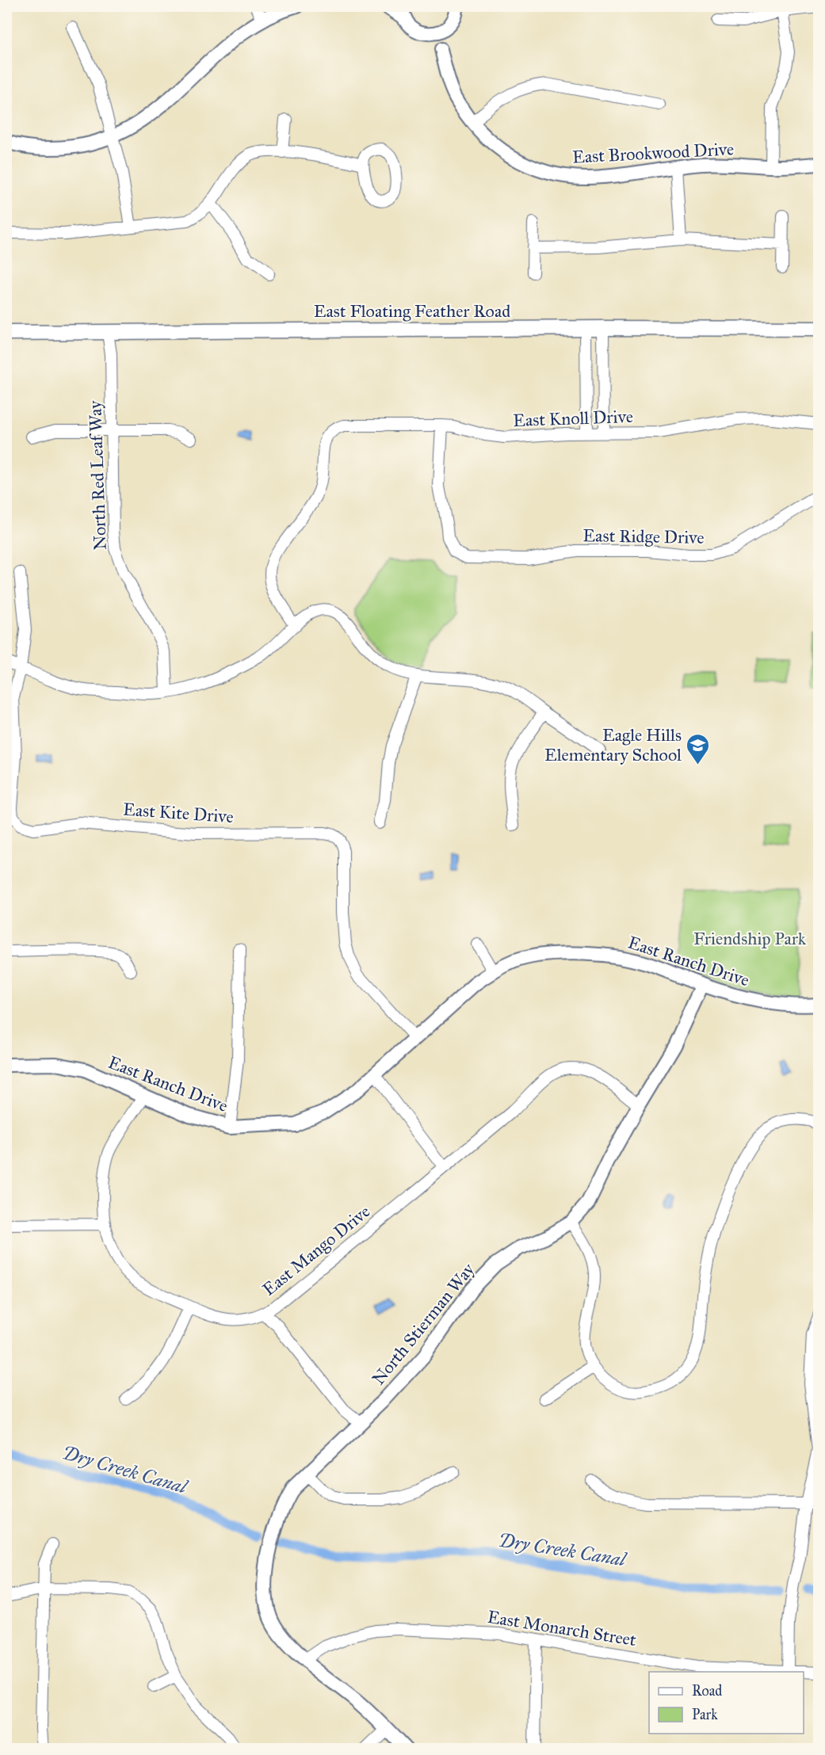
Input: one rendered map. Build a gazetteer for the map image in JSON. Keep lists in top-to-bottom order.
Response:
{
  "streets": {
    "main road": ["East Floating Feather Road"],
    "street": [
      "East Brookwood Drive",
      "East Knoll Drive",
      "North Red Leaf Way",
      "East Ridge Drive",
      "East Kite Drive",
      "East Ranch Drive",
      "East Mango Drive",
      "North Stierman Way",
      "East Monarch Street"
    ]
  },
  "crossings": [
    ["East Floating Feather Road", "North Red Leaf Way"],
    ["East Knoll Drive", "East Ridge Drive"],
    ["East Kite Drive", "East Ranch Drive"],
    ["East Ranch Drive", "East Mango Drive"],
    ["East Ranch Drive", "North Stierman Way"],
    ["East Mango Drive", "North Stierman Way"],
    ["North Stierman Way", "East Monarch Street"]
  ],
  "water": ["Dry Creek Canal"],
  "parks": ["Friendship Park"],
  "places": {
    "school or university": ["Eagle Hills Elementary School"]
  },
  "legend": ["Road", "Park"]
}
